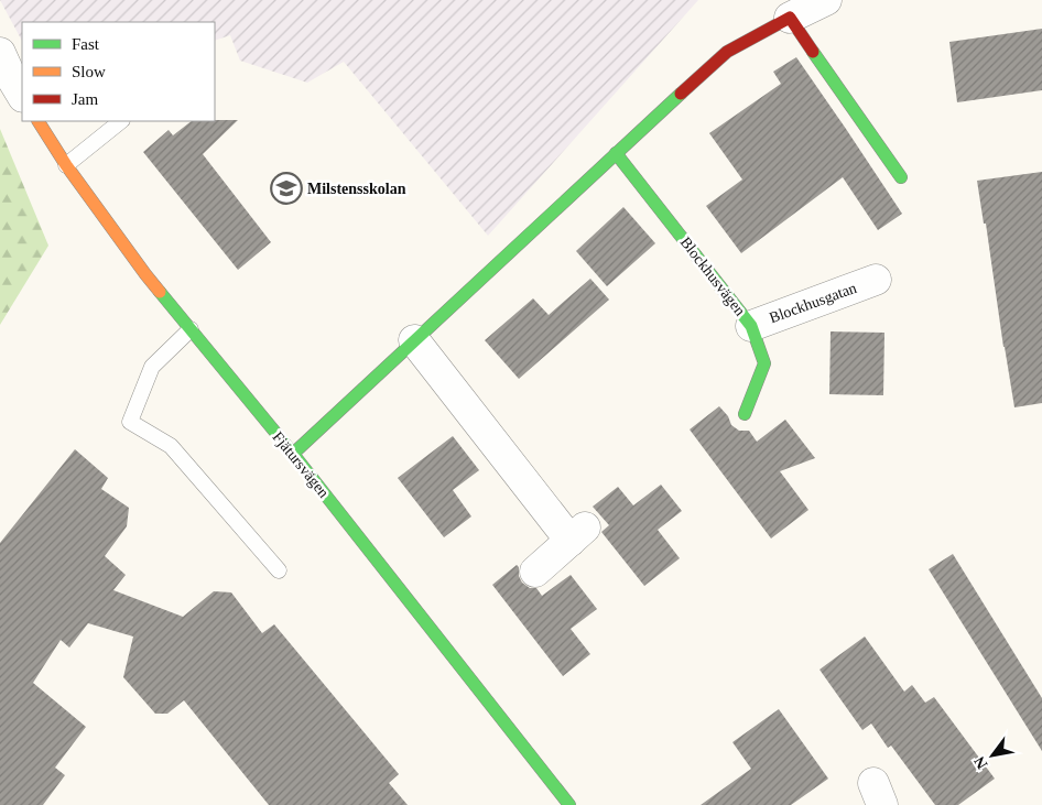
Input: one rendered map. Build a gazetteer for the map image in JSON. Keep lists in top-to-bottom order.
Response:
{
  "streets": {
    "street": ["Blockhusvägen", "Blockhusgatan", "Fjätursvägen"]
  },
  "crossings": [
    ["Blockhusvägen", "Blockhusgatan"]
  ],
  "places": {
    "school or university": ["Milstensskolan"]
  },
  "legend": ["Fast", "Slow", "Jam"],
  "north": "bottom left"
}
